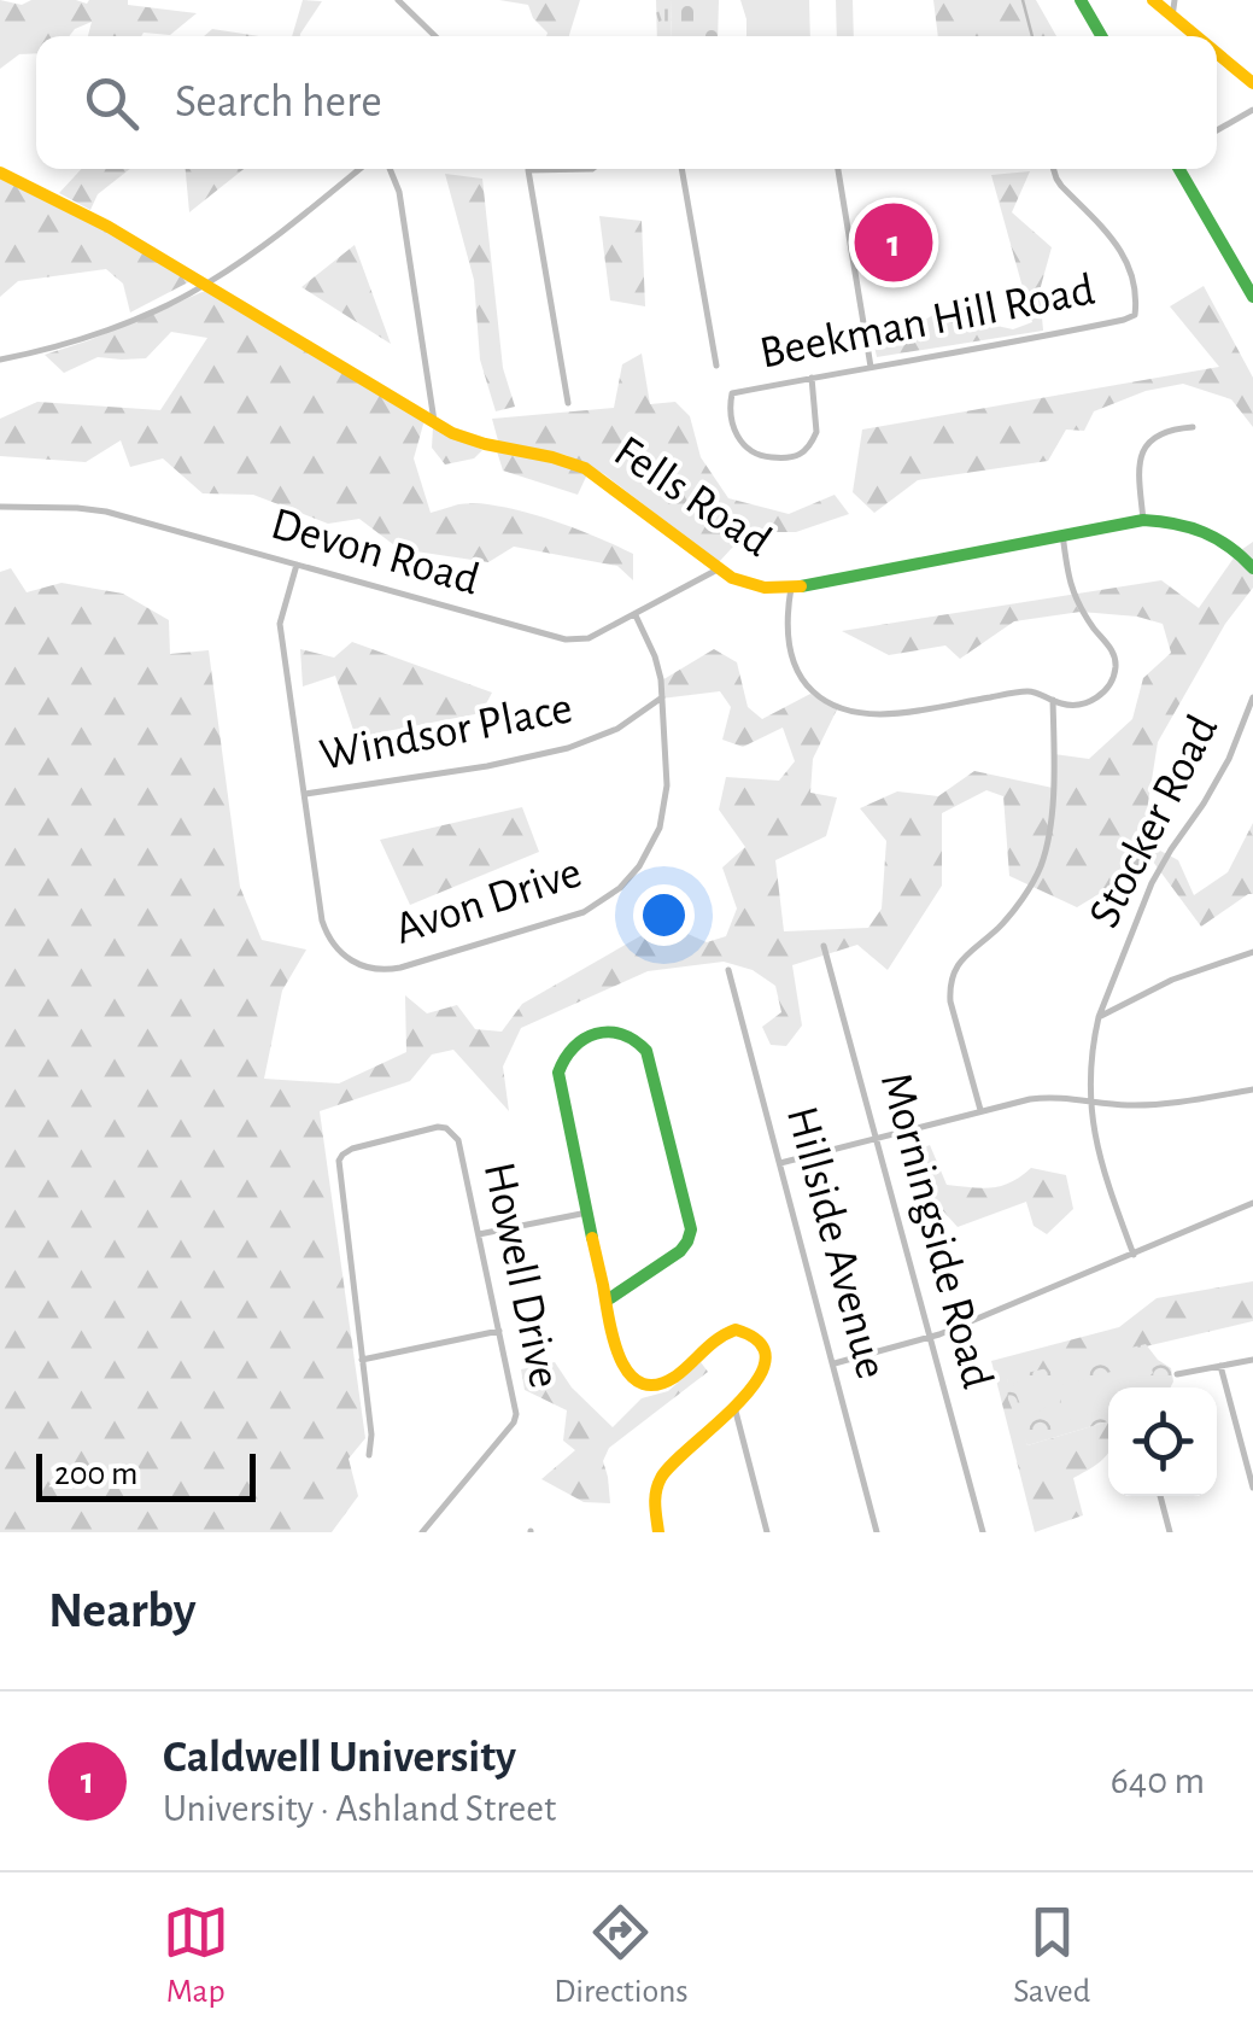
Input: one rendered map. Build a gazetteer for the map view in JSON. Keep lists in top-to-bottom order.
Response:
{
  "streets": {
    "street": [
      "Beekman Hill Road",
      "Fells Road",
      "Devon Road",
      "Windsor Place",
      "Stocker Road",
      "Avon Drive",
      "Morningside Road",
      "Hillside Avenue",
      "Howell Drive"
    ]
  },
  "crossings": [
    ["Fells Road", "Devon Road"],
    ["Devon Road", "Avon Drive"],
    ["Windsor Place", "Avon Drive"]
  ],
  "scale_bar": "200 m",
  "page": {
    "search": "Search here",
    "pins": "1",
    "scale": "200 m",
    "heading": "Nearby",
    "list": [
      {
        "mark": "1",
        "name": "Caldwell University",
        "note": "University · Ashland Street",
        "value": "640 m"
      }
    ],
    "nav": ["Map", "Directions", "Saved"]
  }
}
